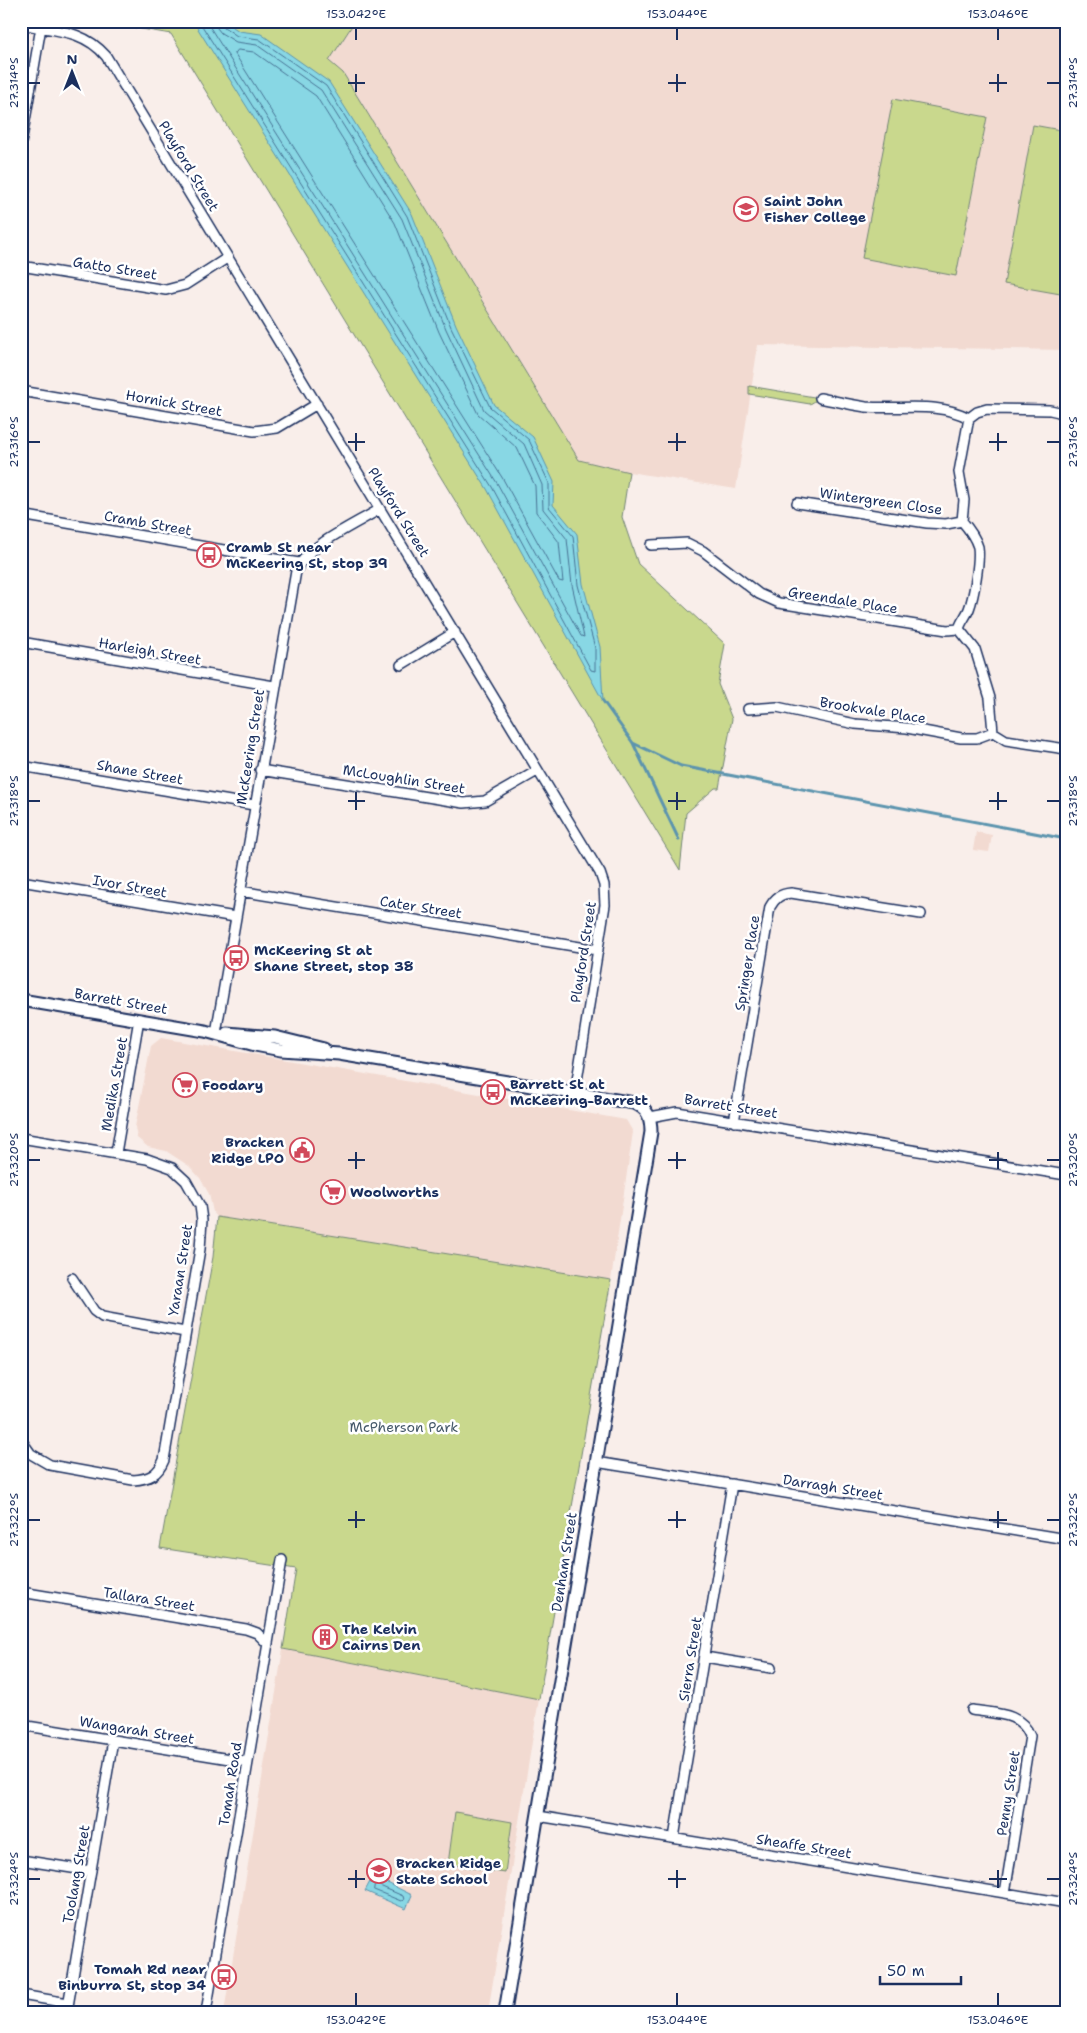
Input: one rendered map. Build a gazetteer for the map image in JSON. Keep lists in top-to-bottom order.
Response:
{
  "streets": {
    "street": [
      "Playford Street",
      "Gatto Street",
      "Hornick Street",
      "Wintergreen Close",
      "Cramb Street",
      "Greendale Place",
      "Harleigh Street",
      "Brookvale Place",
      "McKeering Street",
      "Shane Street",
      "McLoughlin Street",
      "Ivor Street",
      "Cater Street",
      "Springer Place",
      "Barrett Street",
      "Medika Street",
      "Yaraan Street",
      "Darragh Street",
      "Denham Street",
      "Tallara Street",
      "Sierra Street",
      "Wangarah Street",
      "Tomah Road",
      "Penny Street",
      "Sheaffe Street",
      "Toolang Street"
    ]
  },
  "crossings": [
    ["Playford Street", "Gatto Street"],
    ["Playford Street", "Hornick Street"],
    ["Playford Street", "McLoughlin Street"],
    ["Playford Street", "Cater Street"],
    ["Playford Street", "Barrett Street"],
    ["Cramb Street", "McKeering Street"],
    ["Harleigh Street", "McKeering Street"],
    ["McKeering Street", "Shane Street"],
    ["McKeering Street", "McLoughlin Street"],
    ["McKeering Street", "Ivor Street"],
    ["McKeering Street", "Cater Street"],
    ["McKeering Street", "Barrett Street"],
    ["Springer Place", "Barrett Street"],
    ["Barrett Street", "Medika Street"],
    ["Barrett Street", "Denham Street"],
    ["Medika Street", "Yaraan Street"],
    ["Darragh Street", "Denham Street"],
    ["Darragh Street", "Sierra Street"],
    ["Denham Street", "Sheaffe Street"],
    ["Tallara Street", "Tomah Road"],
    ["Sierra Street", "Sheaffe Street"],
    ["Wangarah Street", "Tomah Road"],
    ["Wangarah Street", "Toolang Street"],
    ["Penny Street", "Sheaffe Street"]
  ],
  "parks": ["McPherson Park"],
  "places": {
    "school or university": ["Saint John Fisher College", "Bracken Ridge State School"],
    "bus stop": [
      "Cramb St near McKeering St, stop 39",
      "McKeering St at Shane Street, stop 38",
      "Barrett St at McKeering-Barrett",
      "Tomah Rd near Binburra St, stop 34"
    ],
    "supermarket": ["Foodary", "Woolworths"],
    "public building": ["Bracken Ridge LPO"],
    "building": ["The Kelvin Cairns Den"]
  },
  "scale_bar": "50 m",
  "north": "top",
  "coordinates": [
    "153.042°E",
    "153.044°E",
    "153.046°E",
    "27.314°S",
    "27.316°S",
    "27.318°S",
    "27.320°S",
    "27.322°S",
    "27.324°S"
  ]
}
